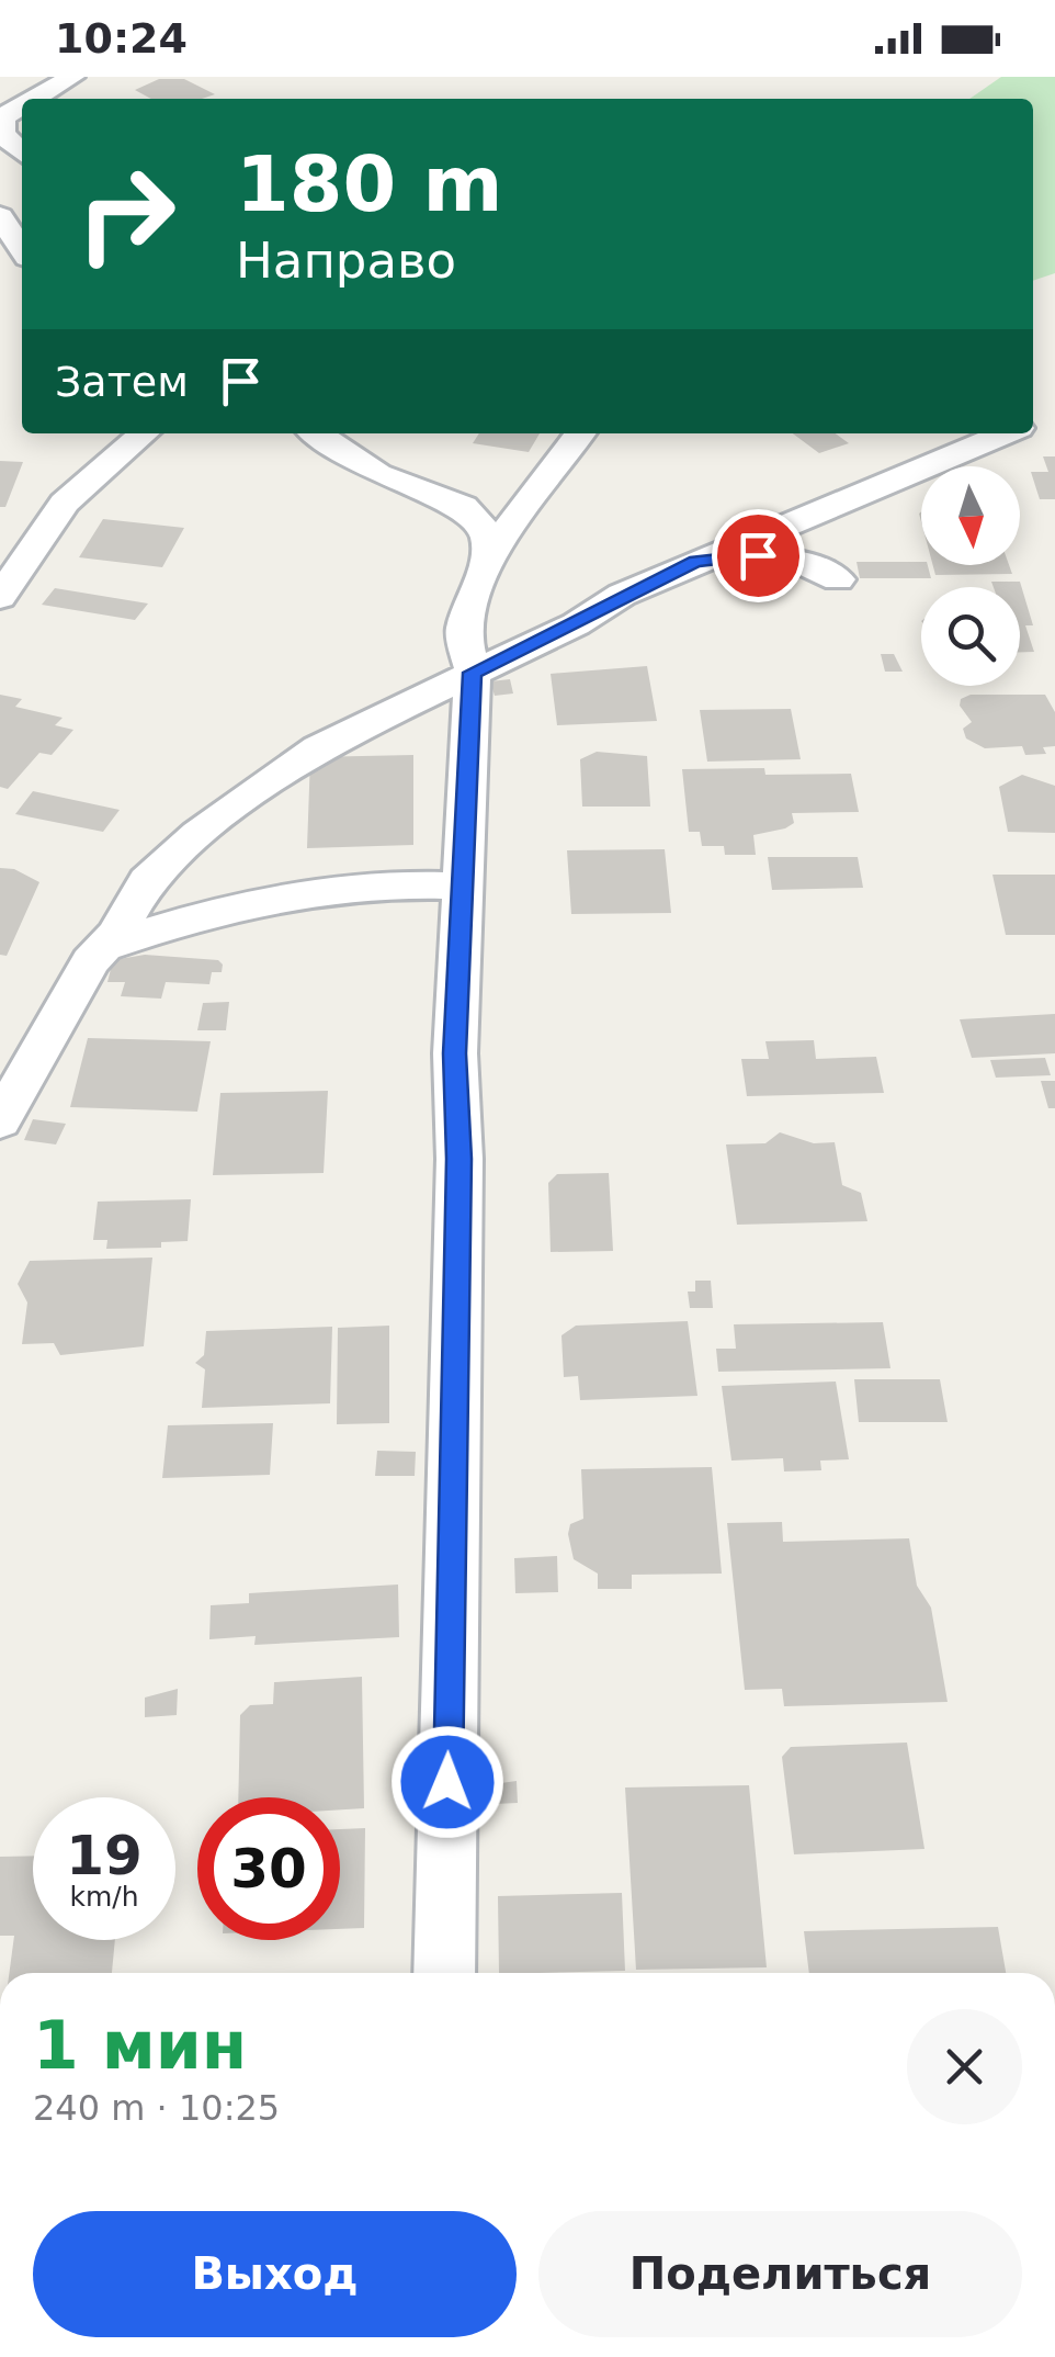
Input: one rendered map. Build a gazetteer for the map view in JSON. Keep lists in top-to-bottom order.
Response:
{
  "north": "bottom",
  "page": {
    "status": "10:24",
    "turn": ["180 m", "Направо"],
    "then": "Затем",
    "speed": "19 km/h",
    "limit": "30",
    "heading": ["1 мин", "240 m · 10:25"],
    "buttons": ["Выход", "Поделиться"]
  }
}
